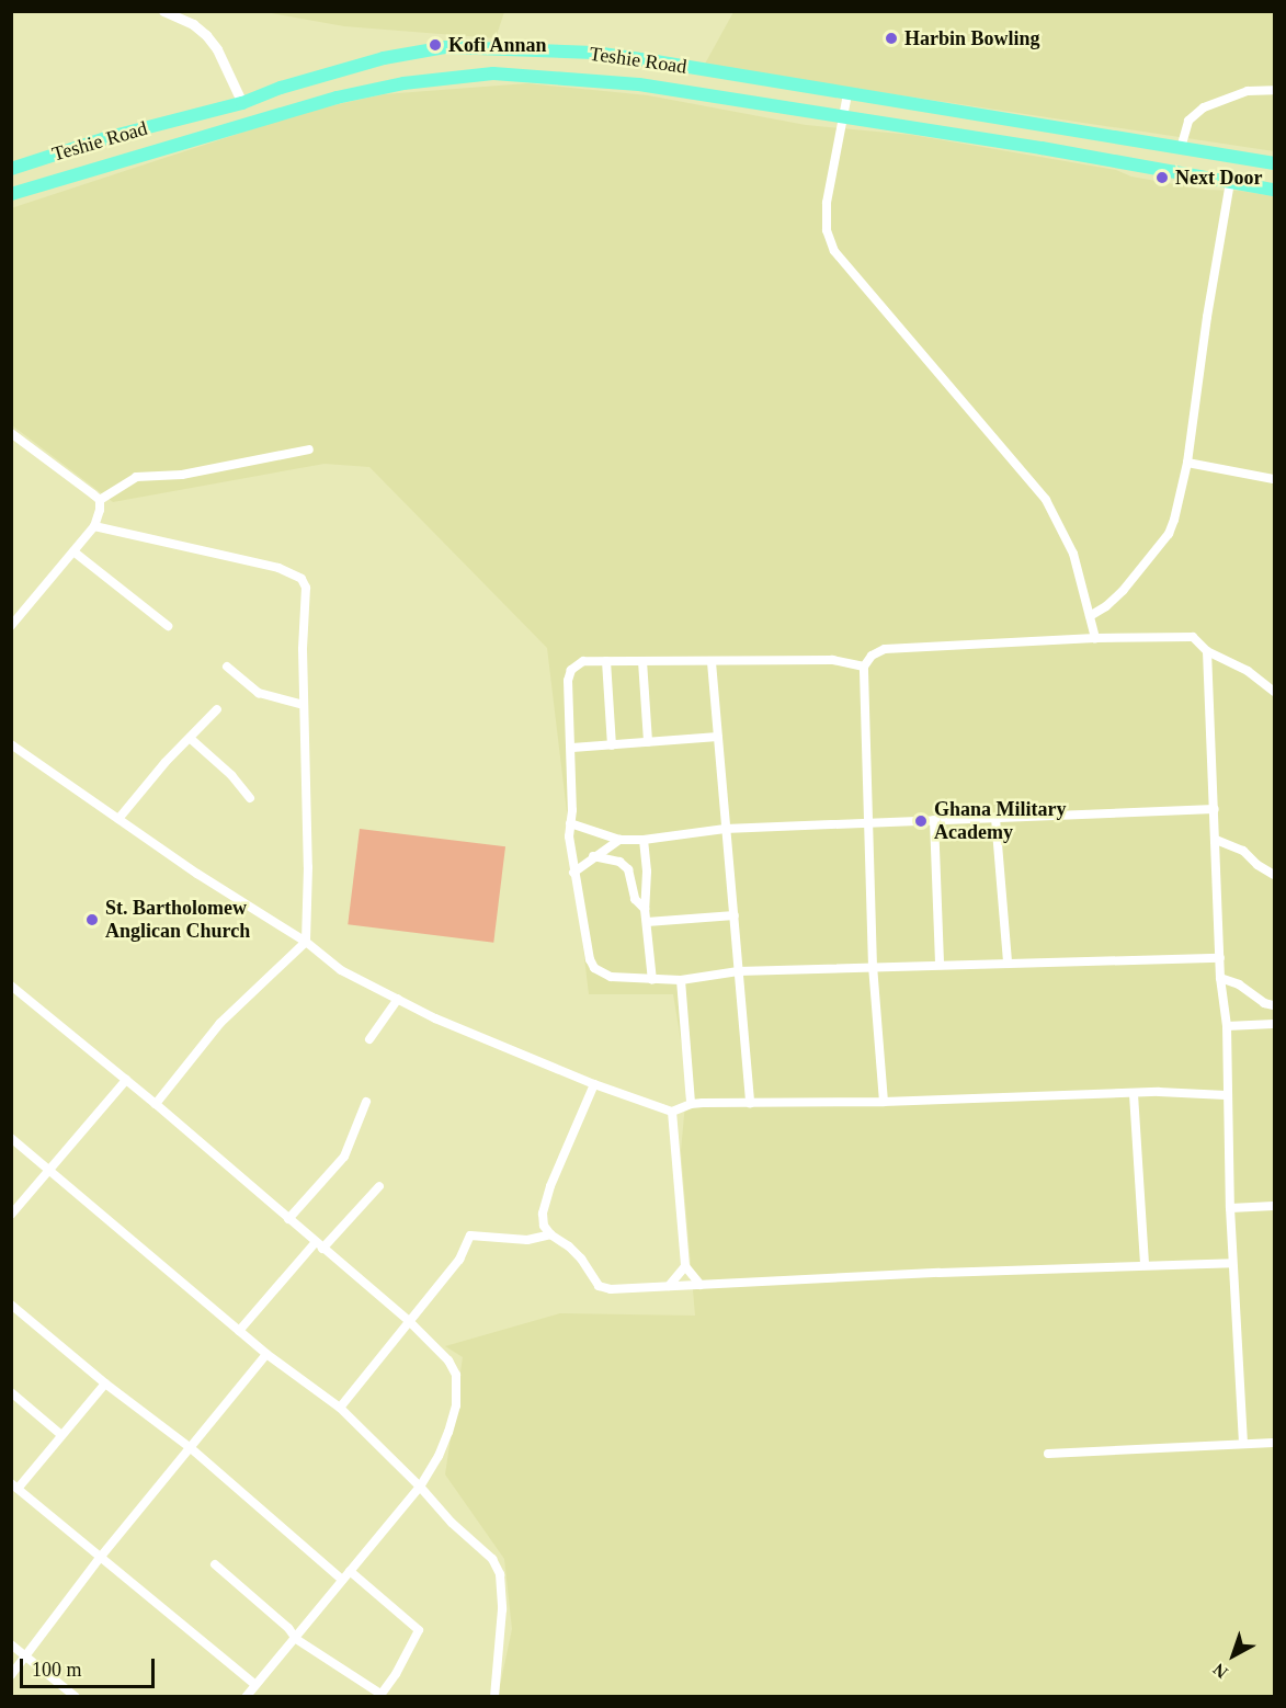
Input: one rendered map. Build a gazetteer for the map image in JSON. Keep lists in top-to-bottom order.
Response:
{
  "streets": {
    "main road": ["Teshie Road"]
  },
  "places": [
    "Harbin Bowling",
    "Kofi Annan",
    "Next Door",
    "Ghana Military Academy",
    "St. Bartholomew Anglican Church"
  ],
  "scale_bar": "100 m",
  "north": "bottom left"
}
